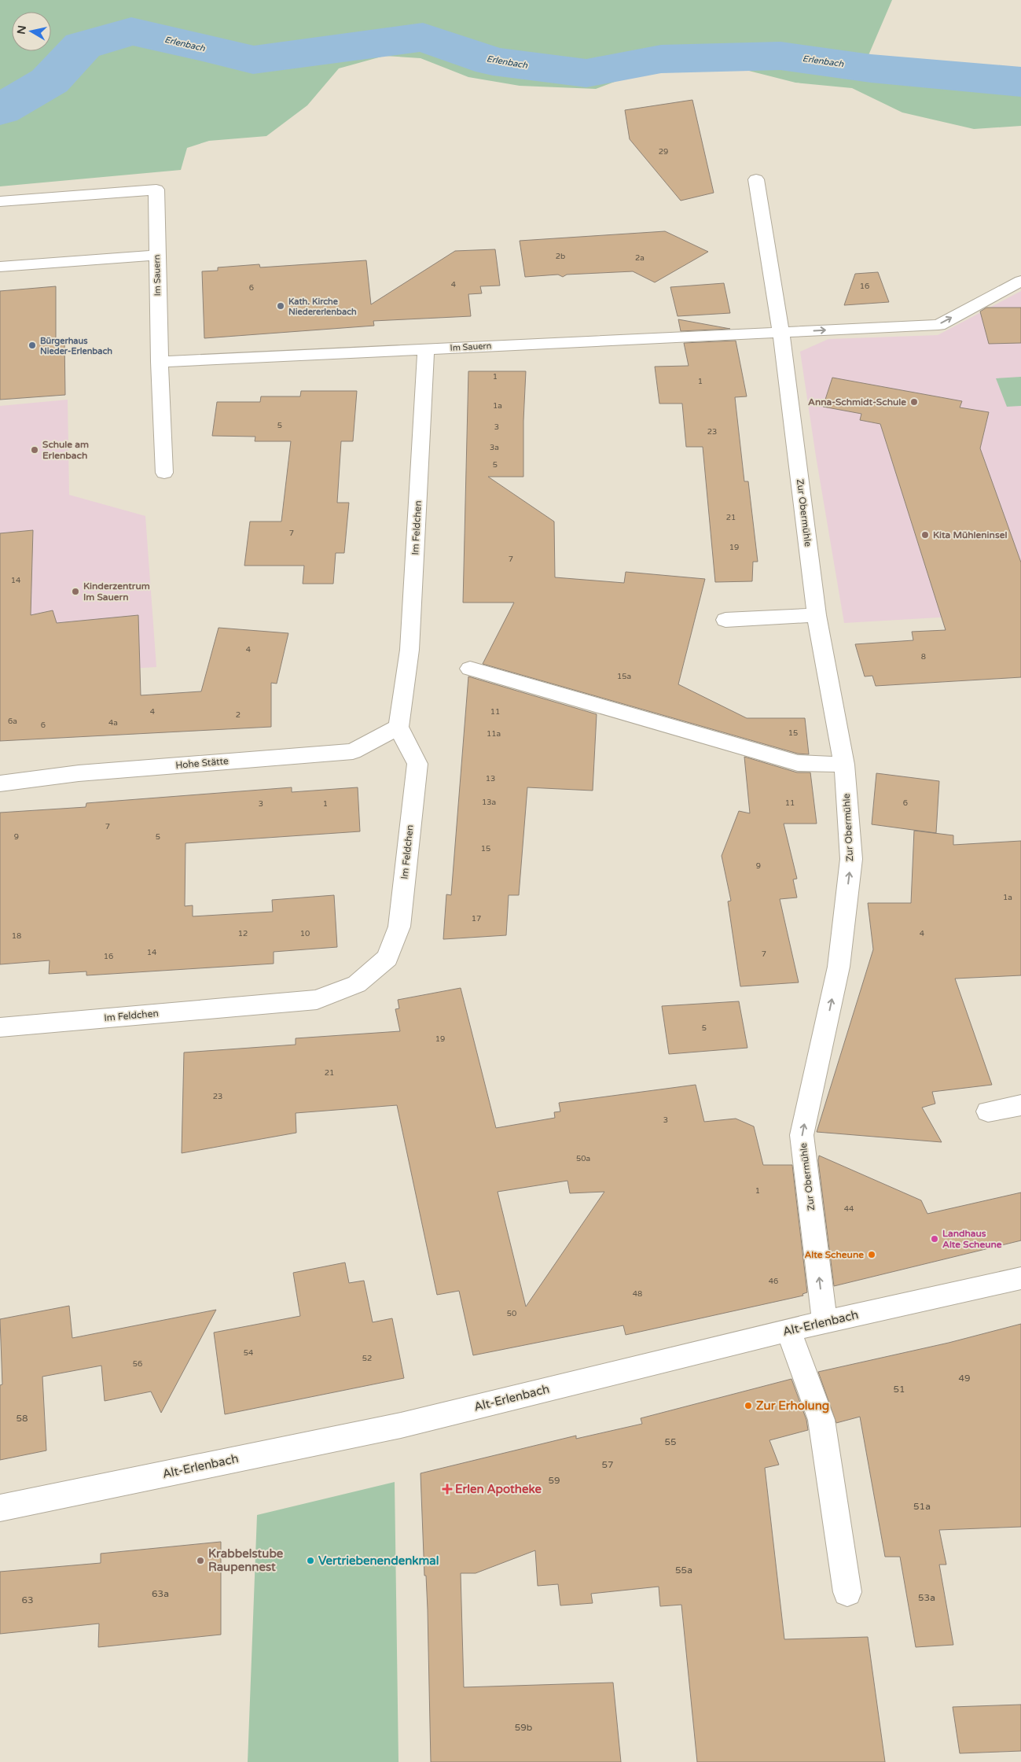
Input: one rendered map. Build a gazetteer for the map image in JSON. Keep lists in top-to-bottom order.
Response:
{
  "streets": {
    "street": [
      "Im Sauern",
      "Zur Obermühle",
      "Im Feldchen",
      "Hohe Stätte",
      "Alt-Erlenbach"
    ]
  },
  "crossings": [
    ["Im Sauern", "Zur Obermühle"],
    ["Im Sauern", "Im Feldchen"],
    ["Zur Obermühle", "Alt-Erlenbach"],
    ["Im Feldchen", "Hohe Stätte"]
  ],
  "one_way": ["Zur Obermühle"],
  "water": ["Erlenbach"],
  "places": {
    "other": [
      "Kath. Kirche Niedererlenbach",
      "Bürgerhaus Nieder-Erlenbach",
      "Anna-Schmidt-Schule",
      "Schule am Erlenbach",
      "Kita Mühleninsel",
      "Kinderzentrum Im Sauern",
      "Landhaus Alte Scheune",
      "Alte Scheune",
      "Zur Erholung",
      "Krabbelstube Raupennest",
      "Vertriebenendenkmal"
    ],
    "health": ["Erlen Apotheke"]
  },
  "house_numbers": [
    "29",
    "2b",
    "2a",
    "4",
    "16",
    "6",
    "1",
    "1",
    "1a",
    "5",
    "3",
    "23",
    "3a",
    "5",
    "21",
    "7",
    "19",
    "7",
    "14",
    "4",
    "8",
    "15a",
    "4",
    "11",
    "2",
    "6a",
    "4a",
    "6",
    "15",
    "11a",
    "13",
    "13a",
    "11",
    "6",
    "3",
    "1",
    "7",
    "9",
    "5",
    "15",
    "9",
    "1a",
    "17",
    "12",
    "10",
    "4",
    "18",
    "14",
    "7",
    "16",
    "5",
    "19",
    "21",
    "23",
    "3",
    "50a",
    "1",
    "44",
    "46",
    "48",
    "50",
    "54",
    "52",
    "56",
    "49",
    "51",
    "58",
    "55",
    "57",
    "59",
    "51a",
    "55a",
    "63a",
    "53a",
    "63",
    "59b"
  ],
  "north": "left"
}
